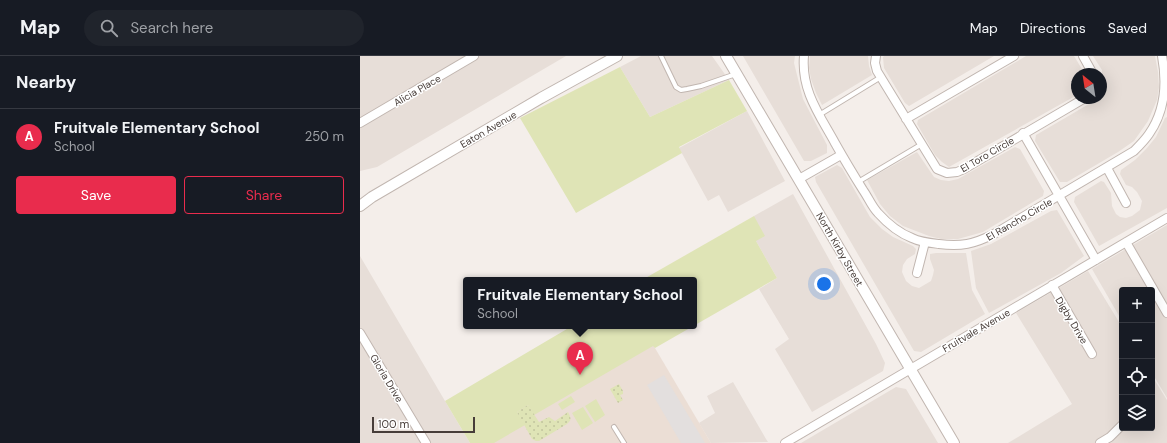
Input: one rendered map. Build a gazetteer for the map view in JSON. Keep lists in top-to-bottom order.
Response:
{
  "streets": {
    "street": [
      "Alicia Place",
      "Eaton Avenue",
      "El Toro Circle",
      "El Rancho Circle",
      "North Kirby Street",
      "Digby Drive",
      "Fruitvale Avenue",
      "Gloria Drive"
    ]
  },
  "crossings": [
    ["North Kirby Street", "Fruitvale Avenue"],
    ["Digby Drive", "Fruitvale Avenue"]
  ],
  "scale_bar": "100 m",
  "north": "top left",
  "page": {
    "header": "Map",
    "search": "Search here",
    "nav": ["Map", "Directions", "Saved"],
    "heading": "Nearby",
    "list": [
      {
        "mark": "A",
        "name": "Fruitvale Elementary School",
        "note": "School",
        "value": "250 m"
      }
    ],
    "buttons": ["Save", "Share"],
    "popup": ["Fruitvale Elementary School", "School"],
    "map_buttons": ["+", "−"],
    "pins": "A",
    "scale": "100 m"
  }
}
